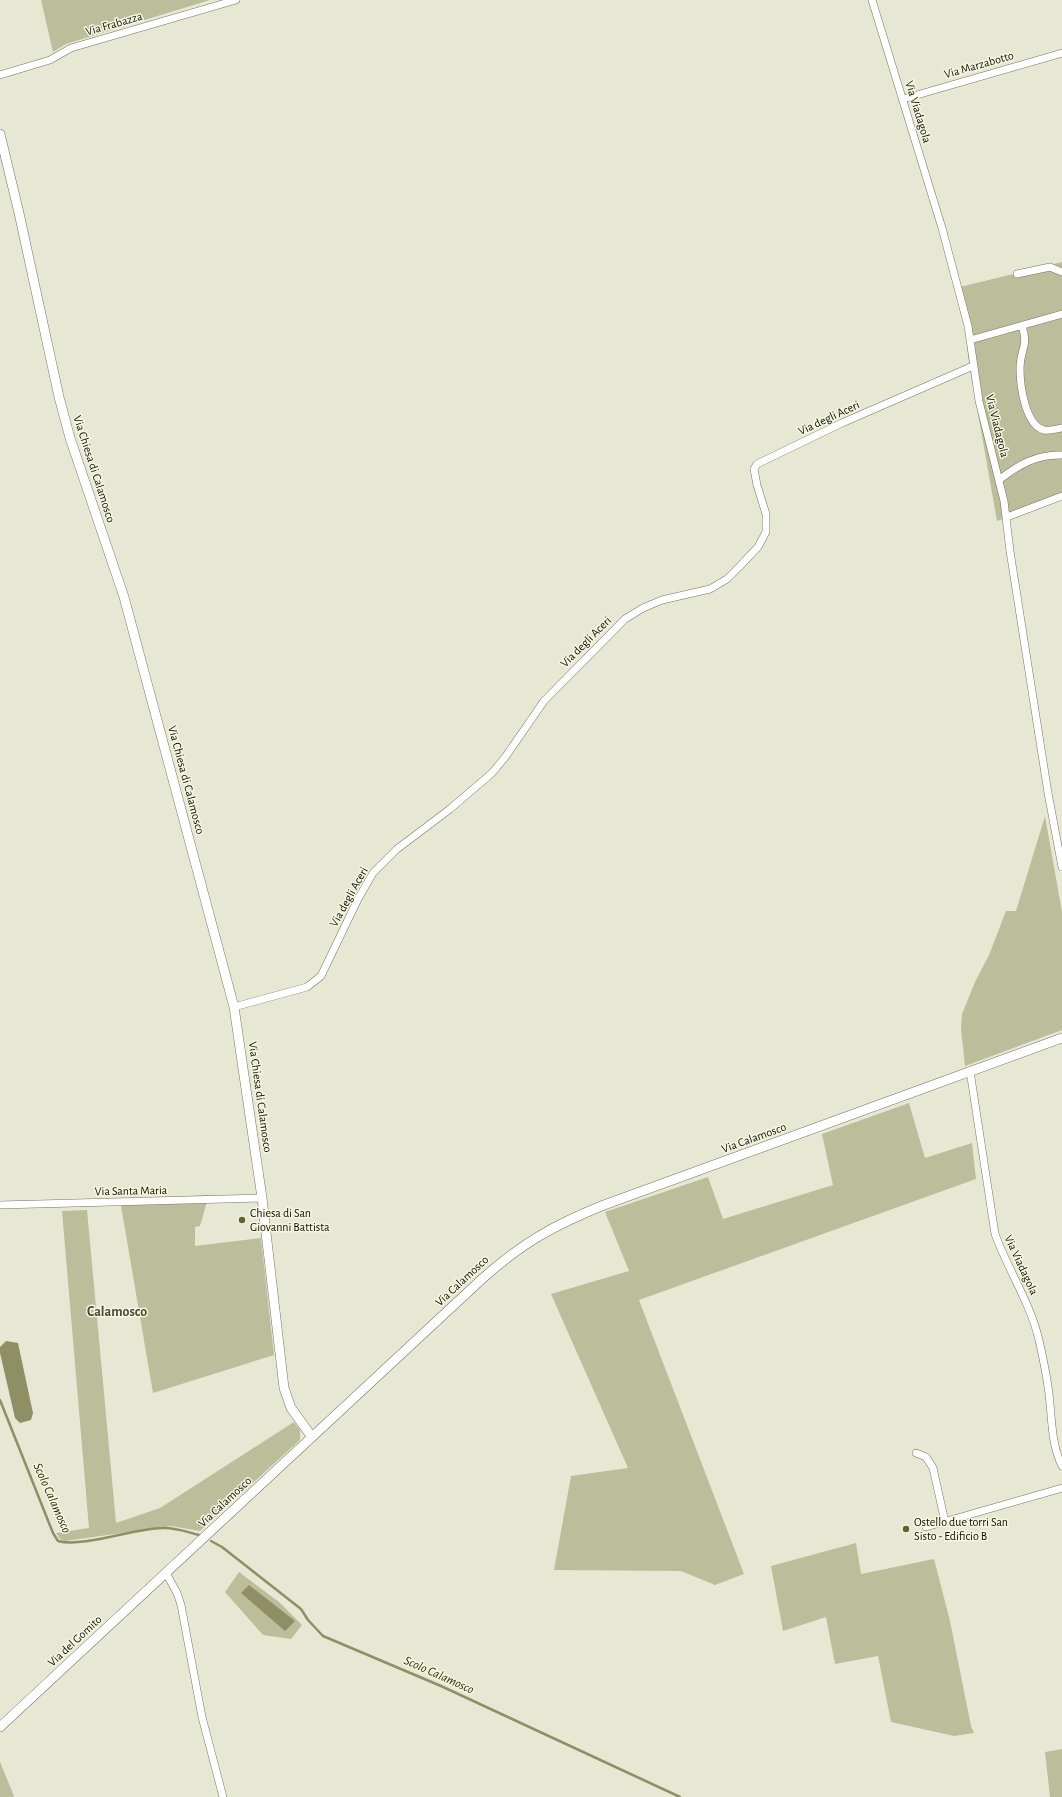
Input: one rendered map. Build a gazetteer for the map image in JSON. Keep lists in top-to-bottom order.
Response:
{
  "streets": {
    "street": [
      "Via Frabazza",
      "Via Marzabotto",
      "Via Viadagola",
      "Via degli Aceri",
      "Via Chiesa di Calamosco",
      "Via Calamosco",
      "Via Santa Maria",
      "Via del Gomito"
    ]
  },
  "crossings": [
    ["Via Marzabotto", "Via Viadagola"],
    ["Via Viadagola", "Via degli Aceri"],
    ["Via Viadagola", "Via Calamosco"],
    ["Via degli Aceri", "Via Chiesa di Calamosco"],
    ["Via Chiesa di Calamosco", "Via Calamosco"],
    ["Via Chiesa di Calamosco", "Via Santa Maria"],
    ["Via Calamosco", "Via del Gomito"]
  ],
  "districts": ["Calamosco"],
  "water": ["Scolo Calamosco"],
  "places": ["Chiesa di San Giovanni Battista", "Ostello due torri San Sisto - Edificio B"]
}
